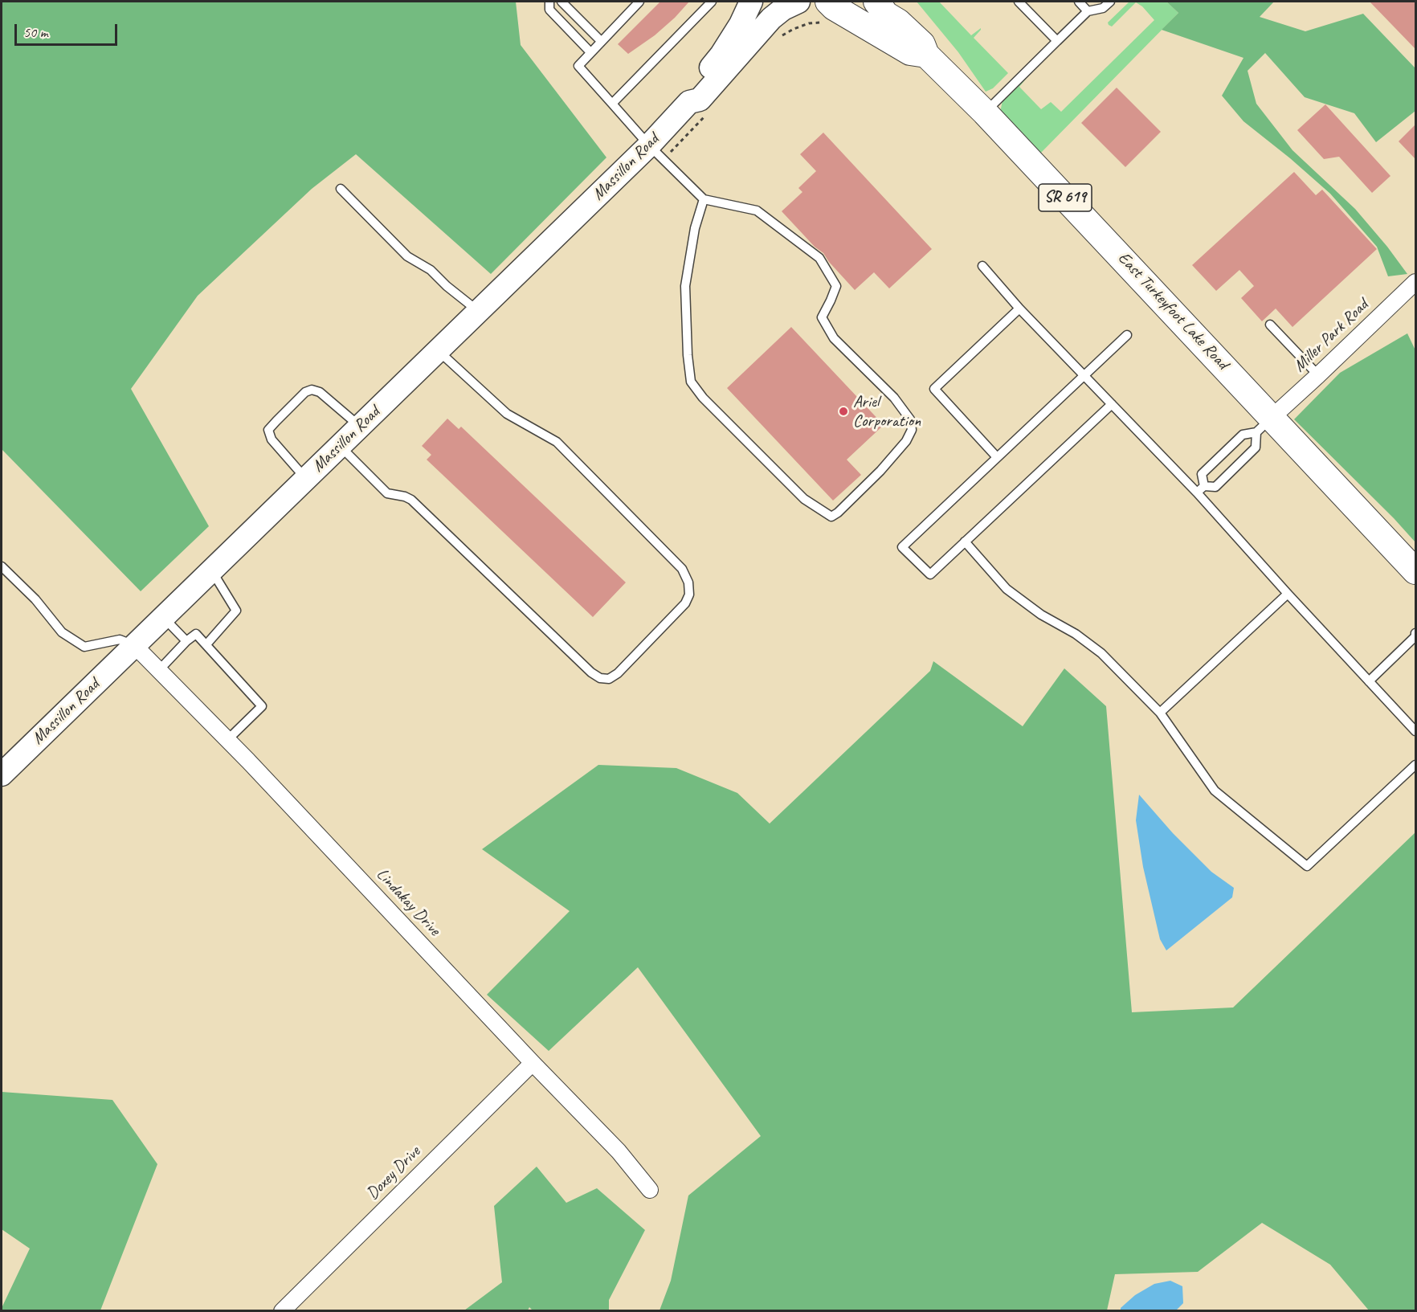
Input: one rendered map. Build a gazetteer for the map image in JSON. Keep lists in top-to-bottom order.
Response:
{
  "streets": {
    "main road": ["Massillon Road", "SR 619", "East Turkeyfoot Lake Road"],
    "street": ["Miller Park Road", "Lindakay Drive", "Doxey Drive"]
  },
  "crossings": [
    ["Massillon Road", "Lindakay Drive"],
    ["East Turkeyfoot Lake Road", "Miller Park Road"],
    ["Lindakay Drive", "Doxey Drive"]
  ],
  "places": ["Ariel Corporation"],
  "scale_bar": "50 m"
}
